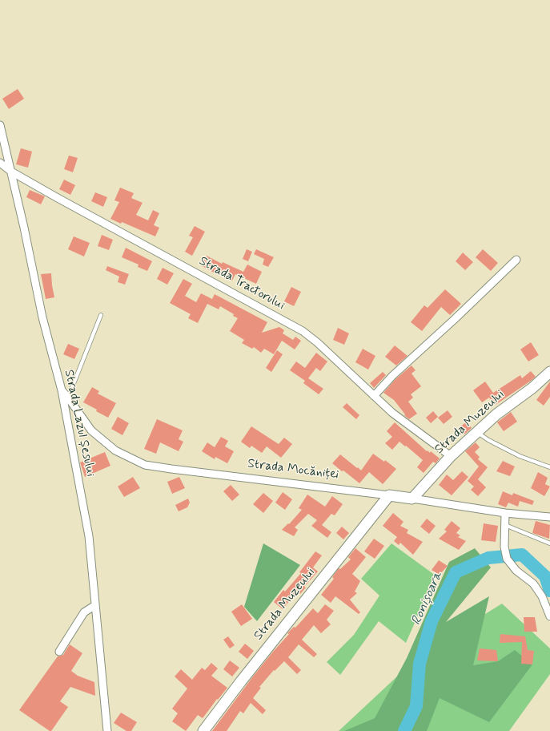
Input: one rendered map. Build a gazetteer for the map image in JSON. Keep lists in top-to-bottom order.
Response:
{
  "streets": {
    "street": [
      "Strada Tractorului",
      "Strada Muzeului",
      "Strada Lazul Șesului",
      "Strada Mocăniței"
    ]
  },
  "crossings": [
    ["Strada Tractorului", "Strada Muzeului"],
    ["Strada Tractorului", "Strada Lazul Șesului"],
    ["Strada Muzeului", "Strada Mocăniței"],
    ["Strada Lazul Șesului", "Strada Mocăniței"]
  ],
  "water": ["Ronișoara"]
}
